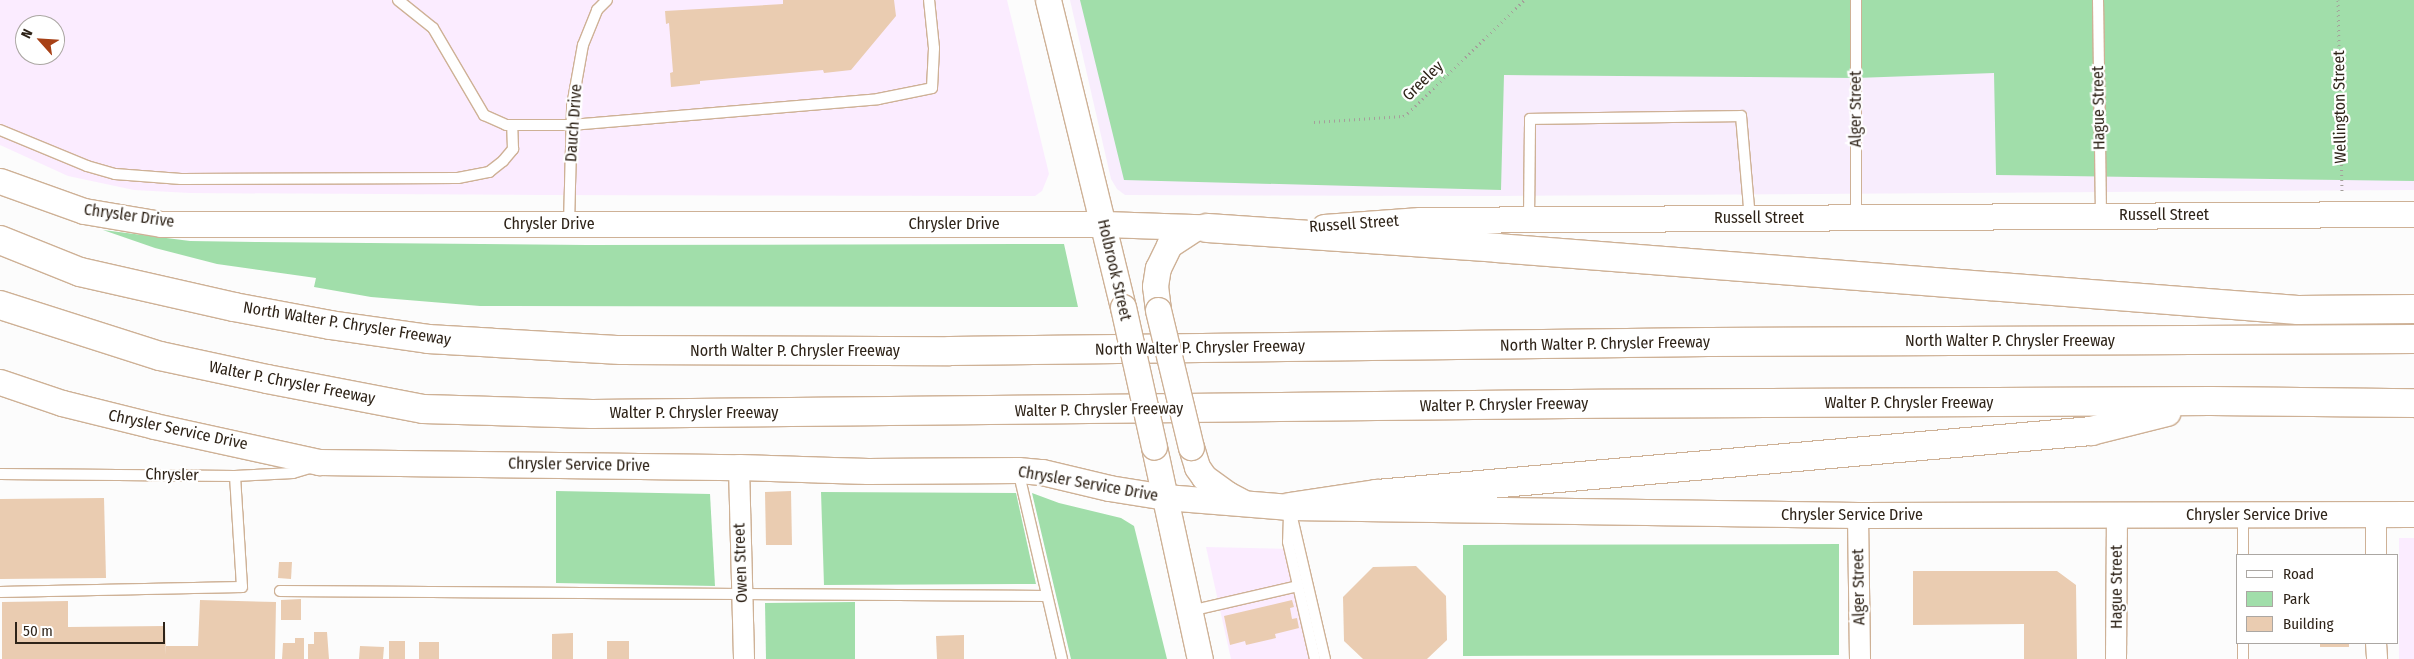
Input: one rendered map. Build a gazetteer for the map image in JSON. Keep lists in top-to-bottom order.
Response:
{
  "streets": {
    "highway": ["North Walter P. Chrysler Freeway", "Walter P. Chrysler Freeway"],
    "street": [
      "Hague Street",
      "Alger Street",
      "Russell Street",
      "Chrysler Drive",
      "Holbrook Street",
      "Chrysler Service Drive",
      "Owen Street"
    ],
    "lane": ["Dauch Drive", "Chrysler"],
    "path": ["Greeley", "Wellington Street"]
  },
  "crossings": [
    ["Wellington Street", "Russell Street"],
    ["Hague Street", "Russell Street"],
    ["Hague Street", "Chrysler Service Drive"],
    ["Alger Street", "Russell Street"],
    ["Alger Street", "Chrysler Service Drive"],
    ["Dauch Drive", "Chrysler Drive"],
    ["Russell Street", "Chrysler Drive"],
    ["Russell Street", "Holbrook Street"],
    ["Chrysler Drive", "Holbrook Street"],
    ["Holbrook Street", "Chrysler Service Drive"],
    ["Chrysler Service Drive", "Chrysler"],
    ["Chrysler Service Drive", "Owen Street"]
  ],
  "legend": ["Road", "Park", "Building"],
  "scale_bar": "50 m",
  "north": "top left"
}
